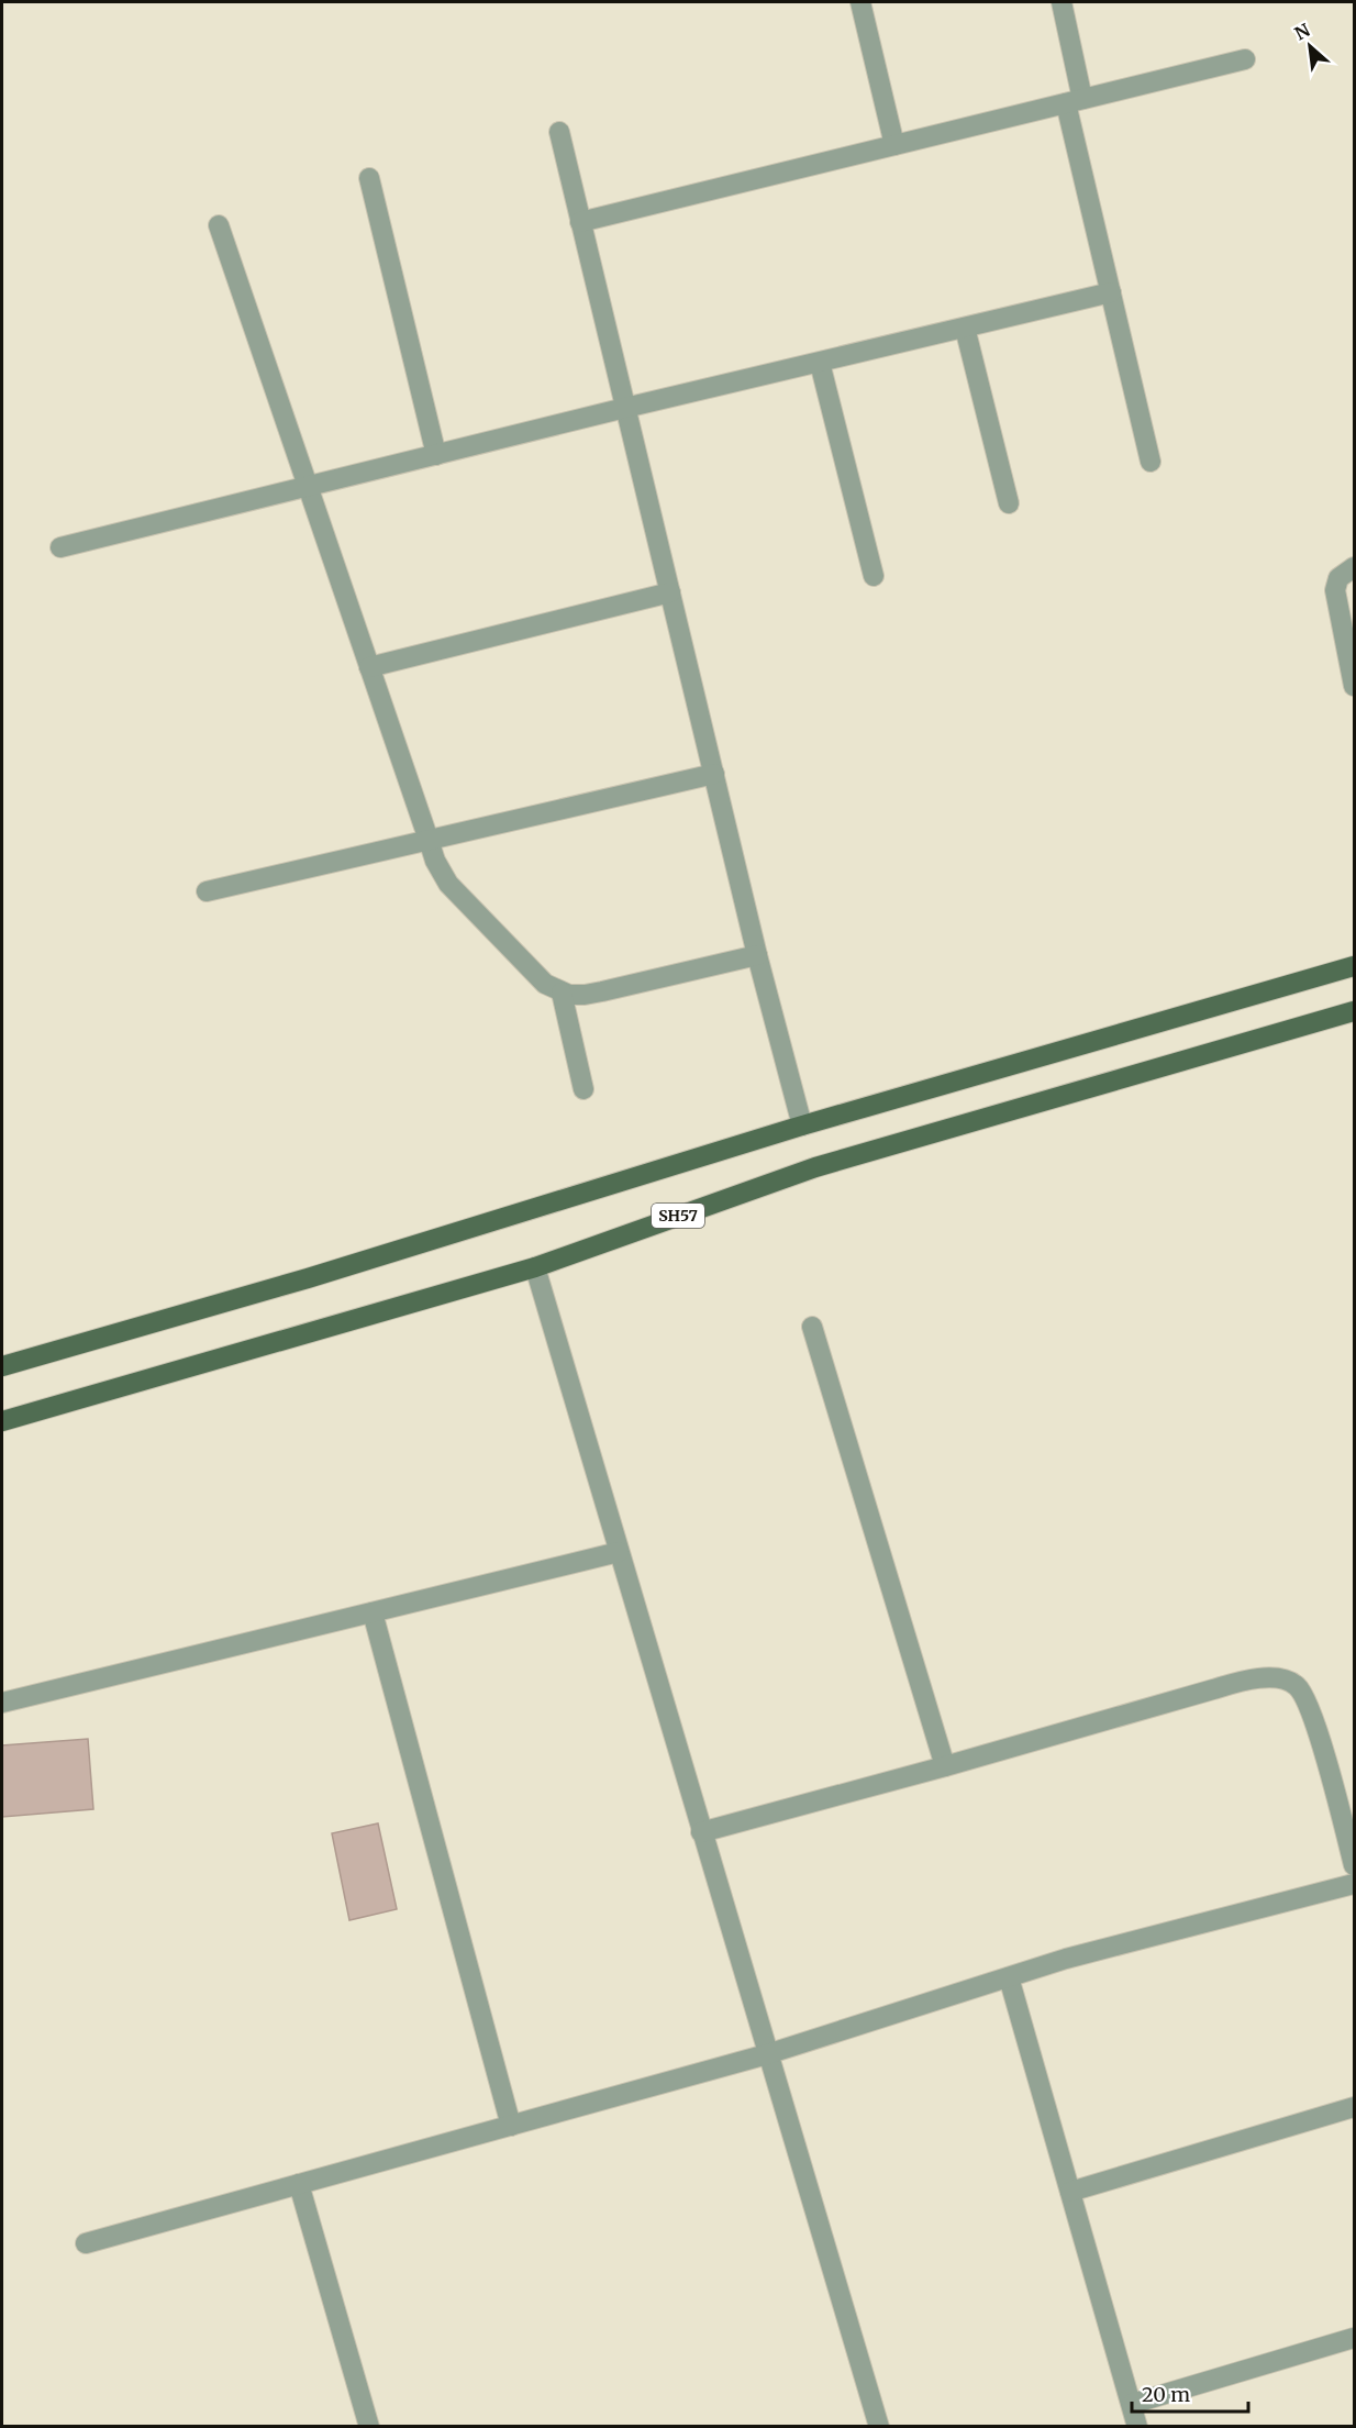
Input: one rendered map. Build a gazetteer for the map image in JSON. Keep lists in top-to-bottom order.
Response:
{
  "streets": {
    "main road": ["SH57"]
  },
  "scale_bar": "20 m",
  "north": "top left"
}
